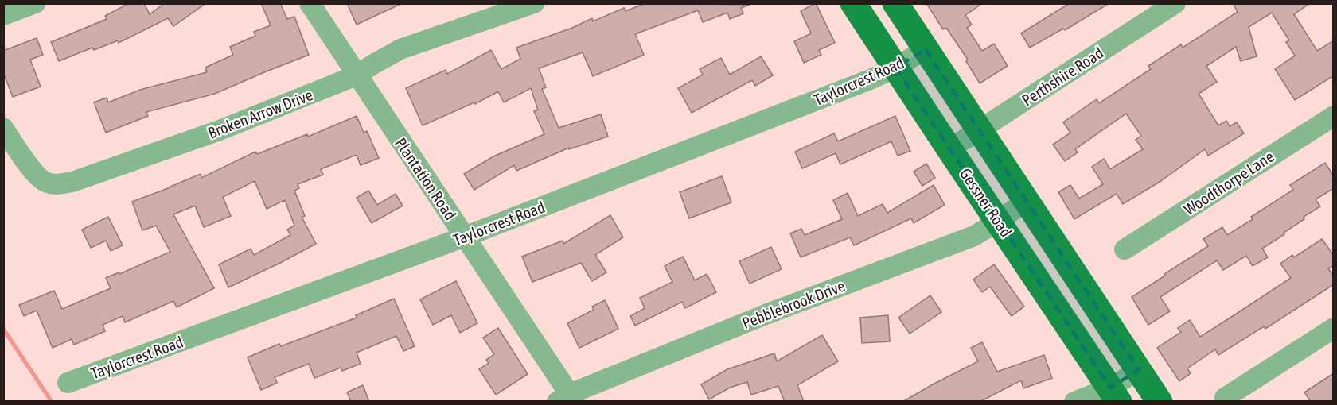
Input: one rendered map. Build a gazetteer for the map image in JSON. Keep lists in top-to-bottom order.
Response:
{
  "streets": {
    "main road": ["Gessner Road"],
    "street": [
      "Perthshire Road",
      "Taylorcrest Road",
      "Broken Arrow Drive",
      "Plantation Road",
      "Woodthorpe Lane",
      "Pebblebrook Drive"
    ]
  },
  "crossings": [
    ["Perthshire Road", "Gessner Road"],
    ["Taylorcrest Road", "Plantation Road"],
    ["Taylorcrest Road", "Gessner Road"],
    ["Broken Arrow Drive", "Plantation Road"],
    ["Plantation Road", "Pebblebrook Drive"],
    ["Gessner Road", "Pebblebrook Drive"]
  ]
}
